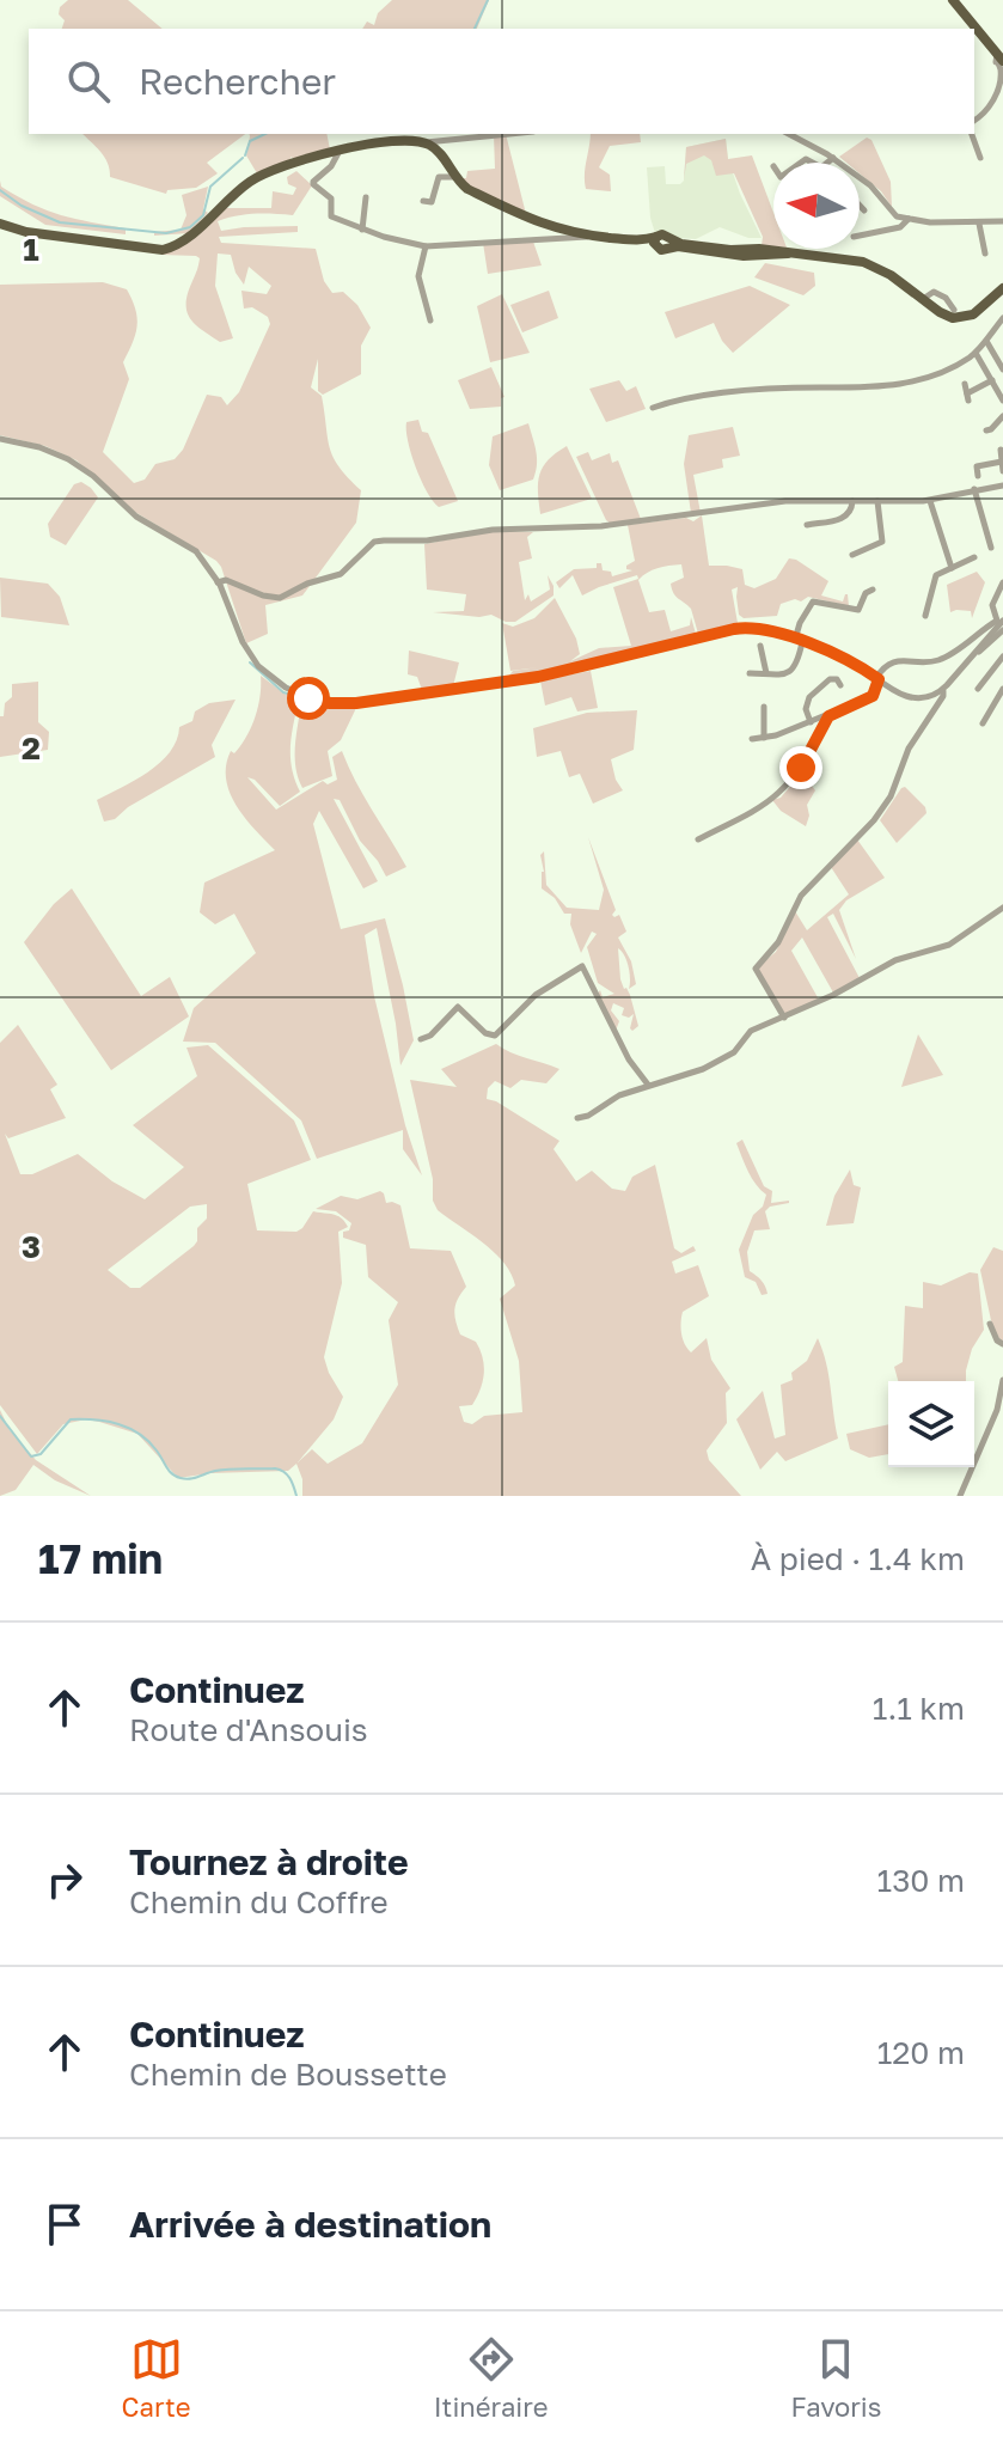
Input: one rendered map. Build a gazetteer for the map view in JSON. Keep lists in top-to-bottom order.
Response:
{
  "north": "left",
  "page": {
    "search": "Rechercher",
    "heading": ["17 min", "À pied · 1.4 km"],
    "list": [
      ["Continuez", "Route d'Ansouis", "1.1 km"],
      ["Tournez à droite", "Chemin du Coffre", "130 m"],
      ["Continuez", "Chemin de Boussette", "120 m"],
      "Arrivée à destination"
    ],
    "nav": ["Carte", "Itinéraire", "Favoris"]
  },
  "grid": {
    "rows": ["1", "2", "3"]
  }
}
